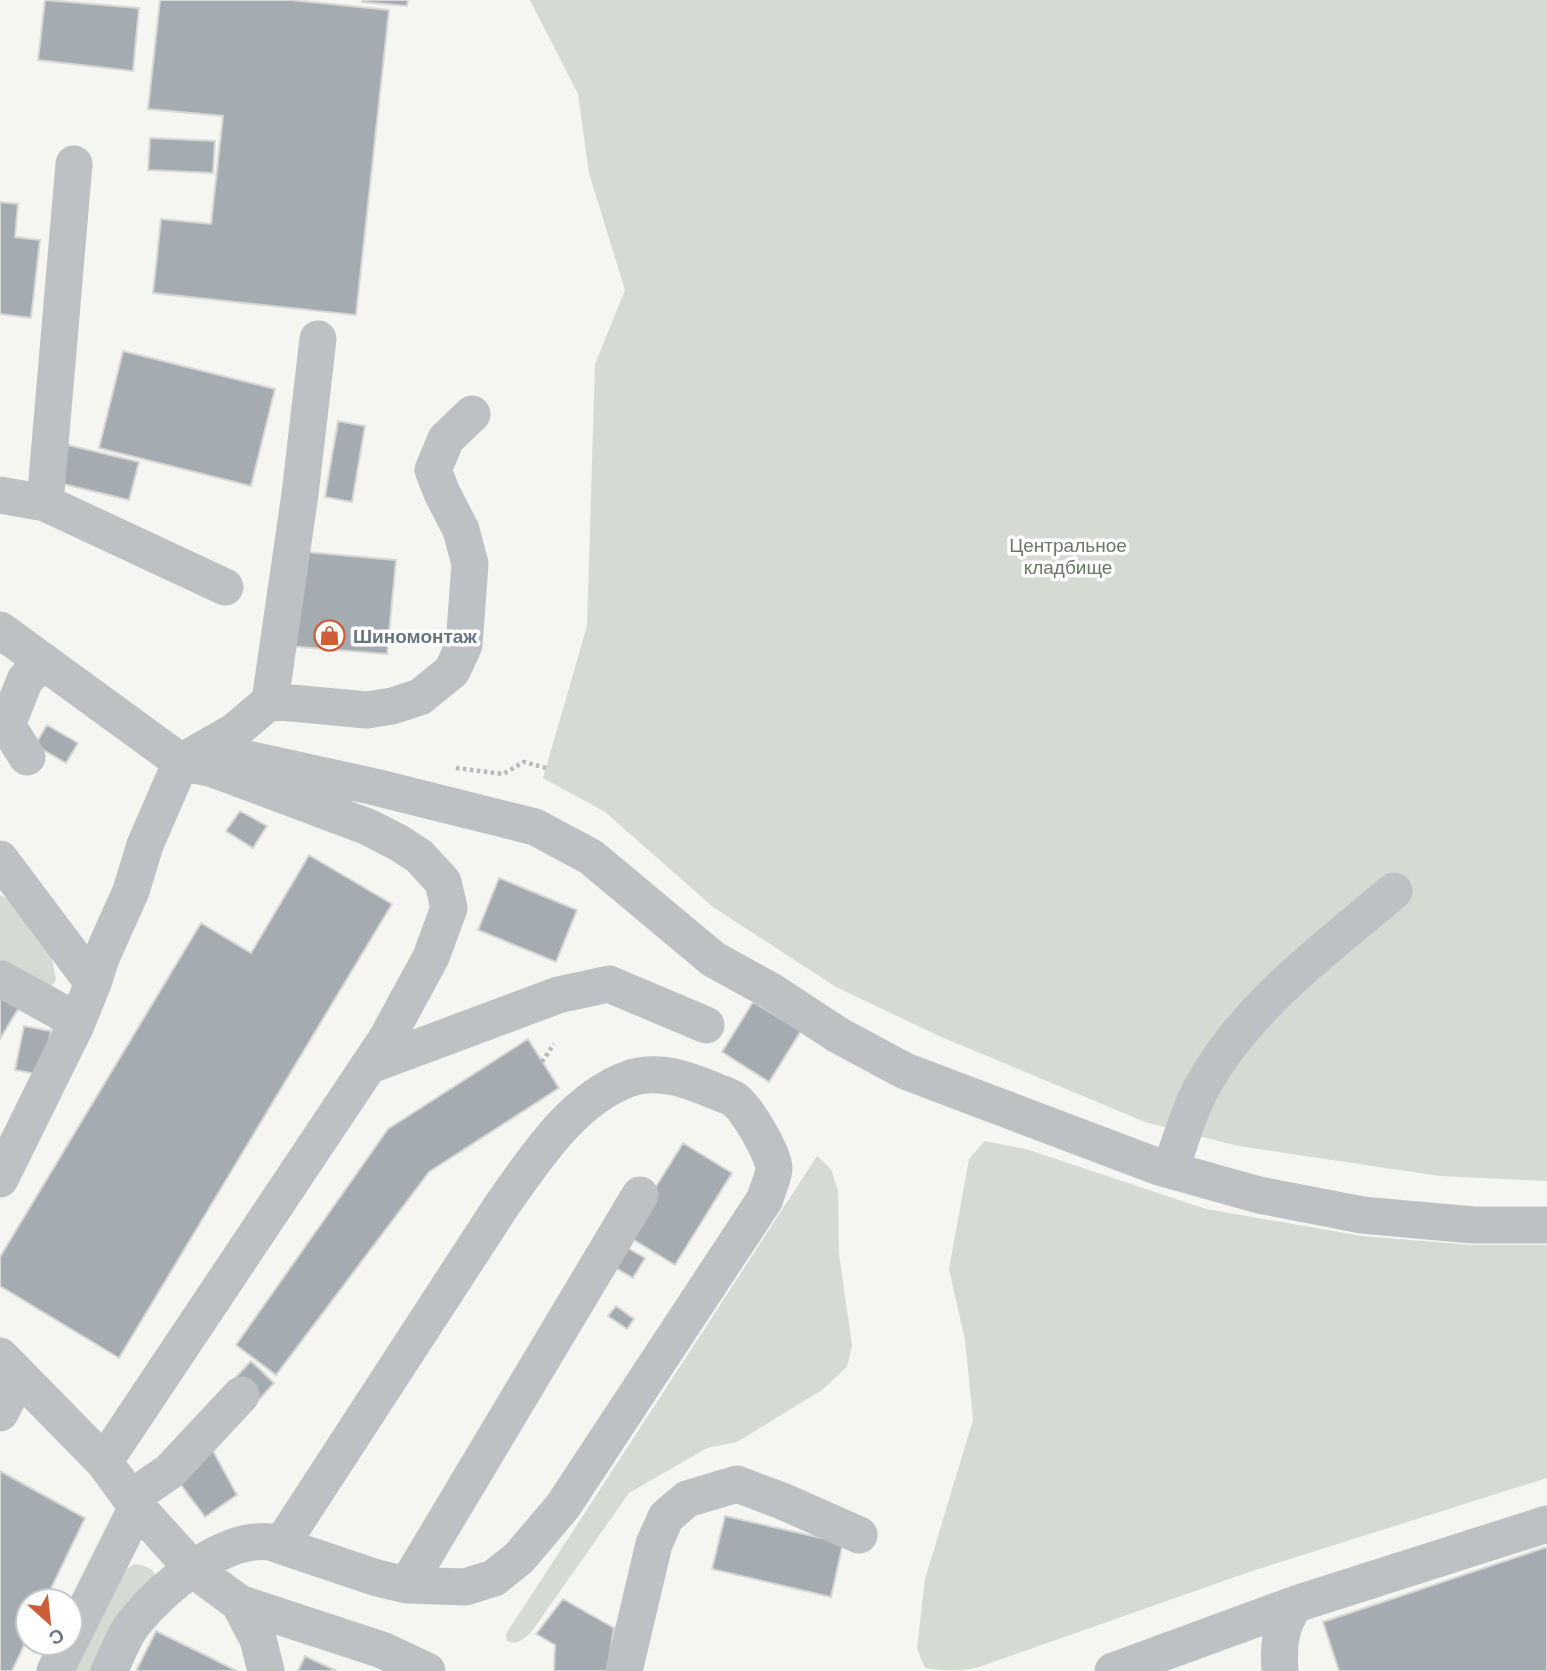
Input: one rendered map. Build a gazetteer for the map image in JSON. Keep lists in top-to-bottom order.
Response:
{
  "parks": ["Центральное кладбище"],
  "places": {
    "shop": ["Шиномонтаж"]
  },
  "north": "bottom right"
}
